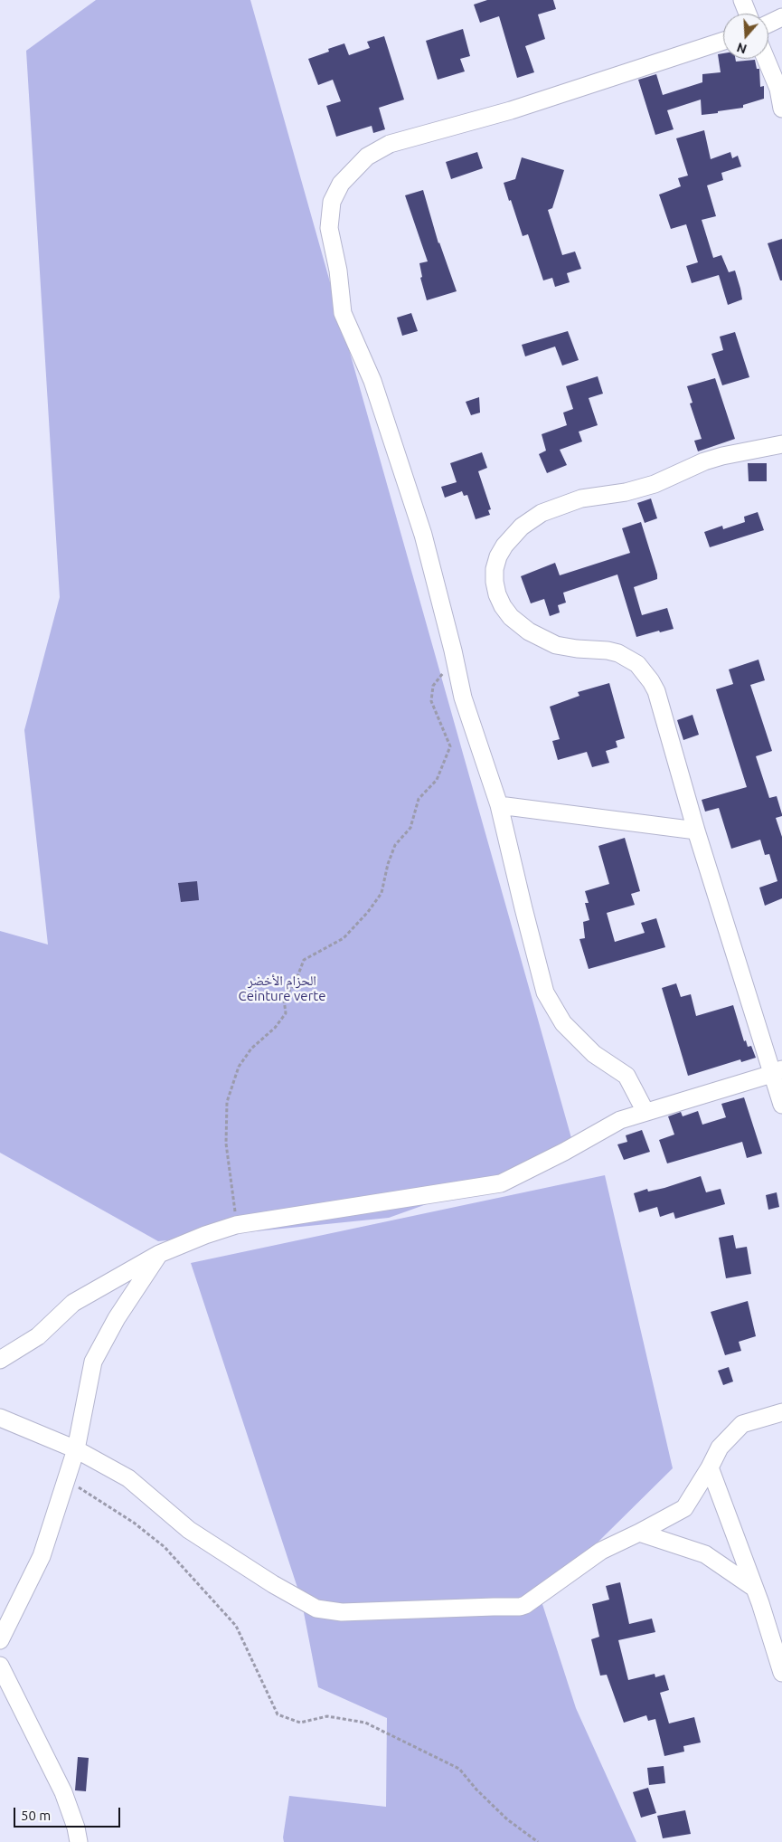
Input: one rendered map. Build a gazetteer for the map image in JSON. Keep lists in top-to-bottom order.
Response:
{
  "parks": ["الحزام الأخضر Ceinture verte"],
  "scale_bar": "50 m",
  "north": "bottom"
}
